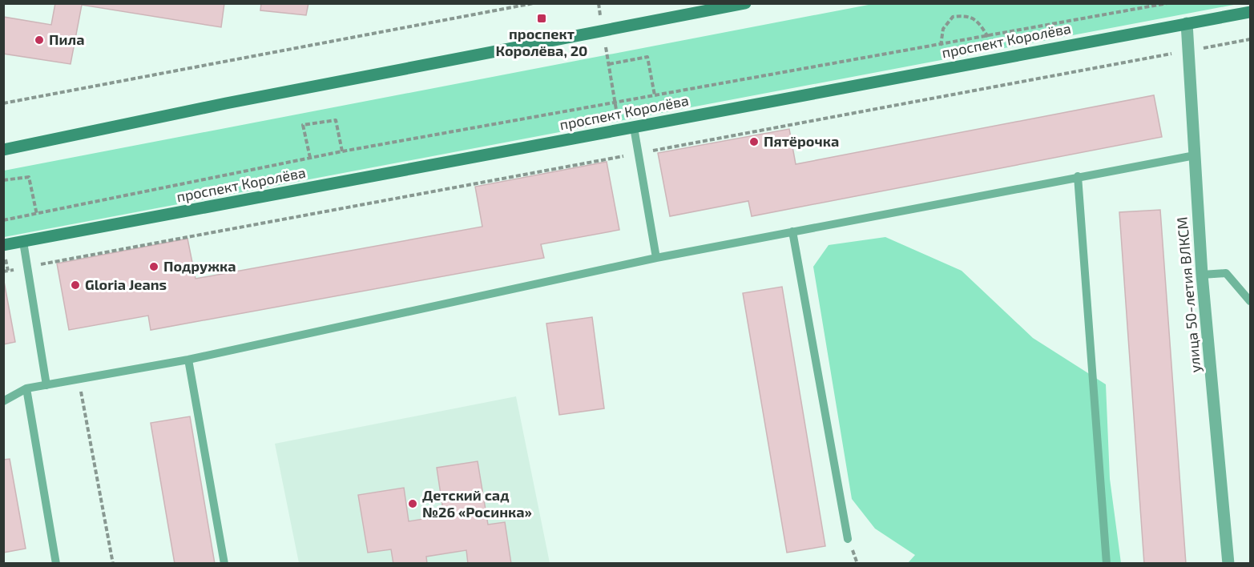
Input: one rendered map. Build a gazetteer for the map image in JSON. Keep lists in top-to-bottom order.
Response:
{
  "streets": {
    "main road": ["проспект Королёва"],
    "street": ["улица 50-летия ВЛКСМ"]
  },
  "crossings": [
    ["проспект Королёва", "улица 50-летия ВЛКСМ"]
  ],
  "places": {
    "transit": ["проспект Королёва, 20"],
    "other": [
      "Пила",
      "Пятёрочка",
      "Подружка",
      "Gloria Jeans",
      "Детский сад №26 «Росинка»"
    ]
  }
}
